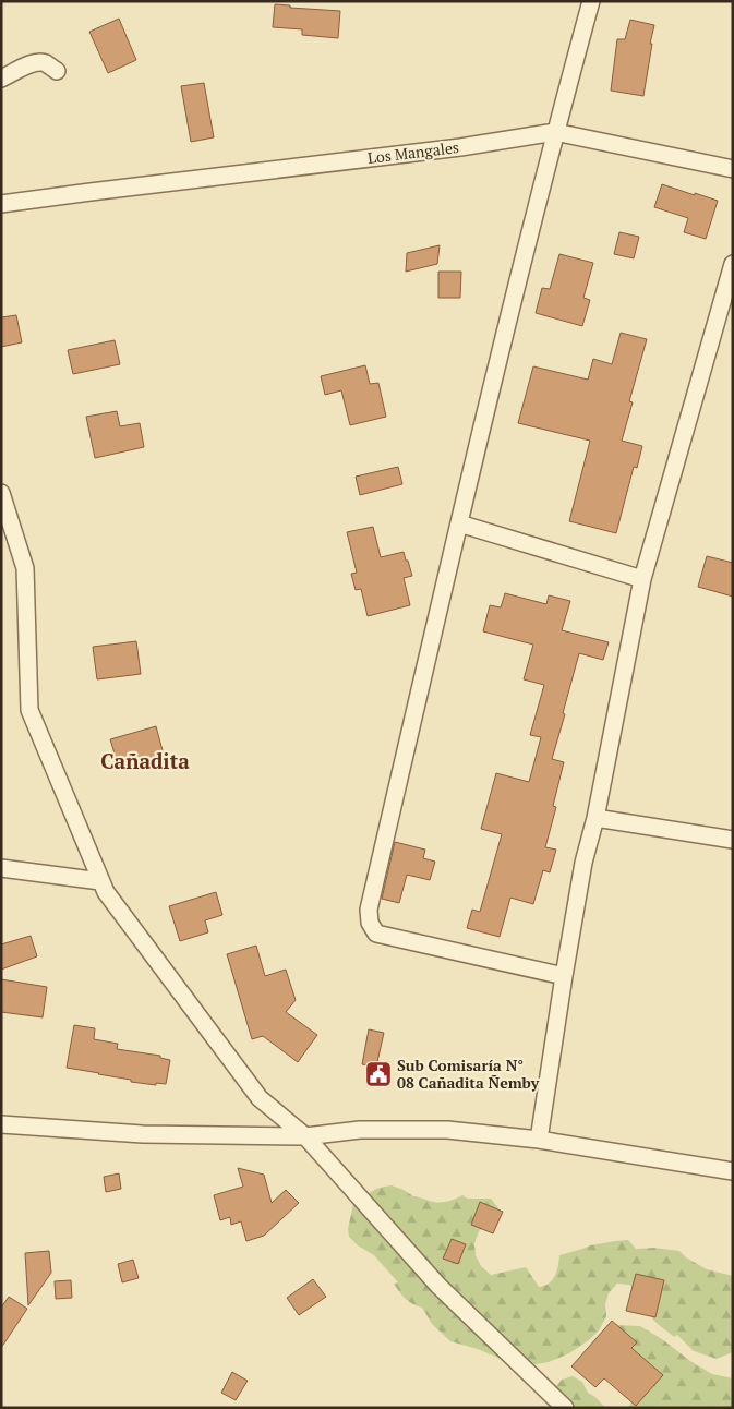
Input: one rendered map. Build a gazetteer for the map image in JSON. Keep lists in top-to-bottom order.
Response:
{
  "streets": {
    "street": ["Los Mangales"]
  },
  "districts": ["Cañadita"],
  "places": {
    "public building": ["Sub Comisaría N° 08 Cañadita Ñemby"]
  }
}
